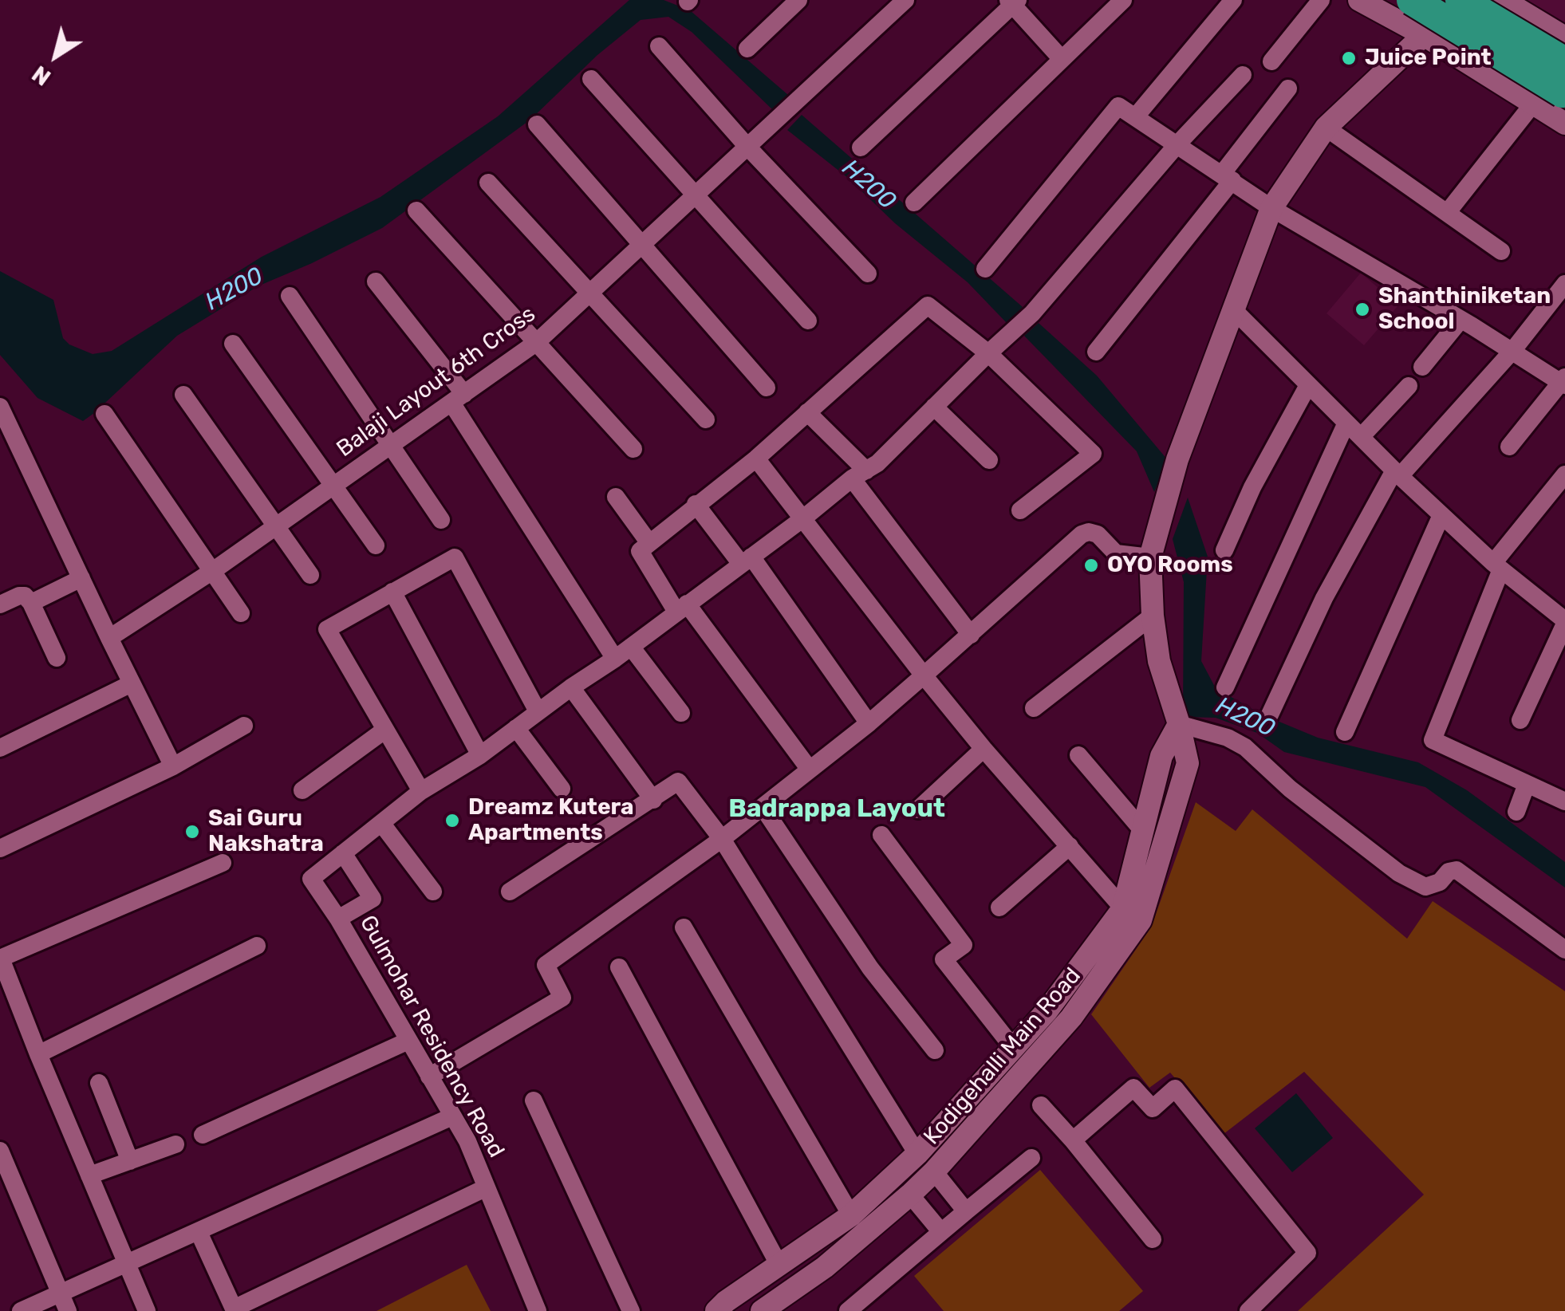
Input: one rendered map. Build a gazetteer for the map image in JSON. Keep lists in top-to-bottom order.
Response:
{
  "streets": {
    "street": ["Balaji Layout 6th Cross", "Gulmohar Residency Road", "Kodigehalli Main Road"]
  },
  "districts": ["Badrappa Layout"],
  "water": ["H200"],
  "places": [
    "Juice Point",
    "Shanthiniketan School",
    "OYO Rooms",
    "Dreamz Kutera Apartments",
    "Sai Guru Nakshatra"
  ],
  "north": "bottom left"
}
